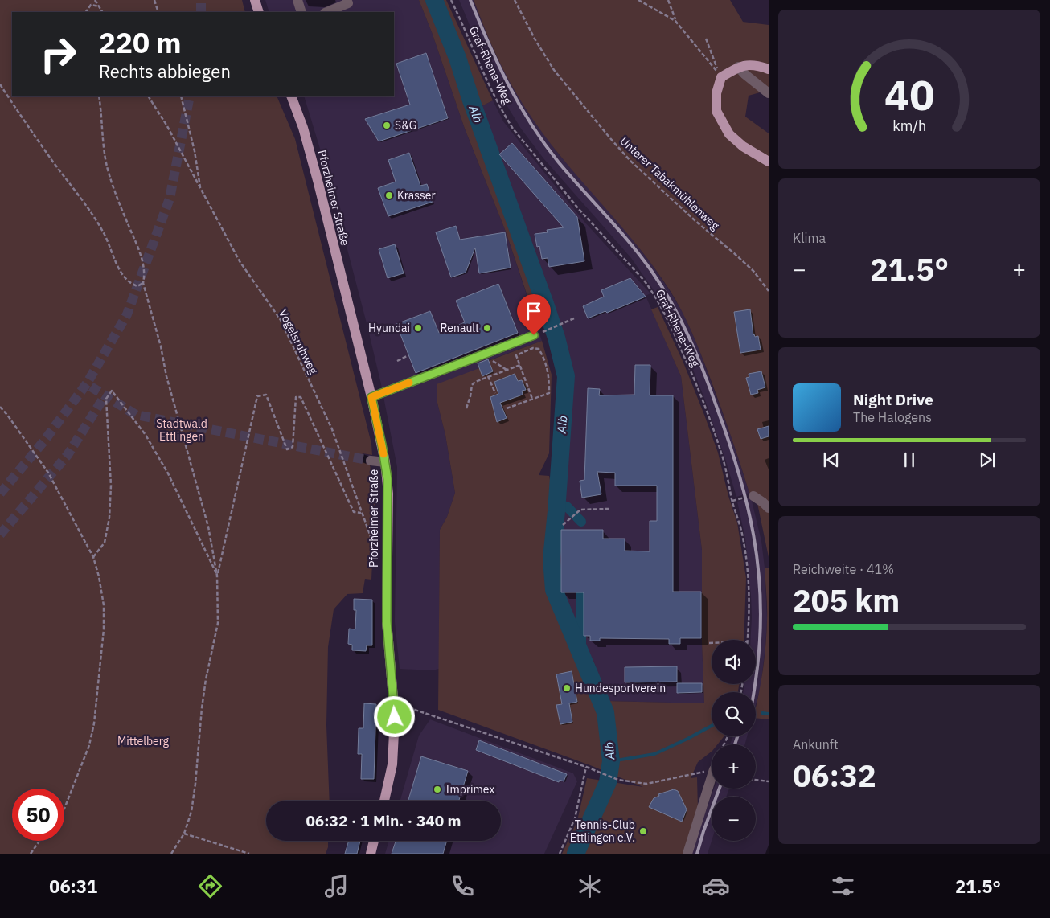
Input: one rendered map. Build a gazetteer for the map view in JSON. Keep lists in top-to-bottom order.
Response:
{
  "streets": {
    "main road": ["Pforzheimer Straße"],
    "path": ["Graf-Rhena-Weg", "Unterer Tabakmühlenweg", "Vogelsruhweg"]
  },
  "crossings": [
    ["Pforzheimer Straße", "Vogelsruhweg"]
  ],
  "water": ["Alb"],
  "parks": ["Stadtwald Ettlingen", "Mittelberg"],
  "places": [
    "S&G",
    "Krasser",
    "Hyundai",
    "Renault",
    "Hundesportverein",
    "Imprimex",
    "Tennis-Club Ettlingen e.V."
  ],
  "page": {
    "turn": ["220 m", "Rechts abbiegen"],
    "tile": [
      "Klima",
      ["Reichweite · 41%", "205 km"],
      ["Ankunft", "06:32"]
    ],
    "heat": ["−", "21.5°", "+"],
    "song": ["Night Drive", "The Halogens"],
    "map_buttons": ["+", "−"],
    "limit": "50",
    "trip": "06:32 · 1 Min. · 340 m",
    "tabs": ["06:31", "21.5°"],
    "gauge": ["40", "km/h"]
  }
}
